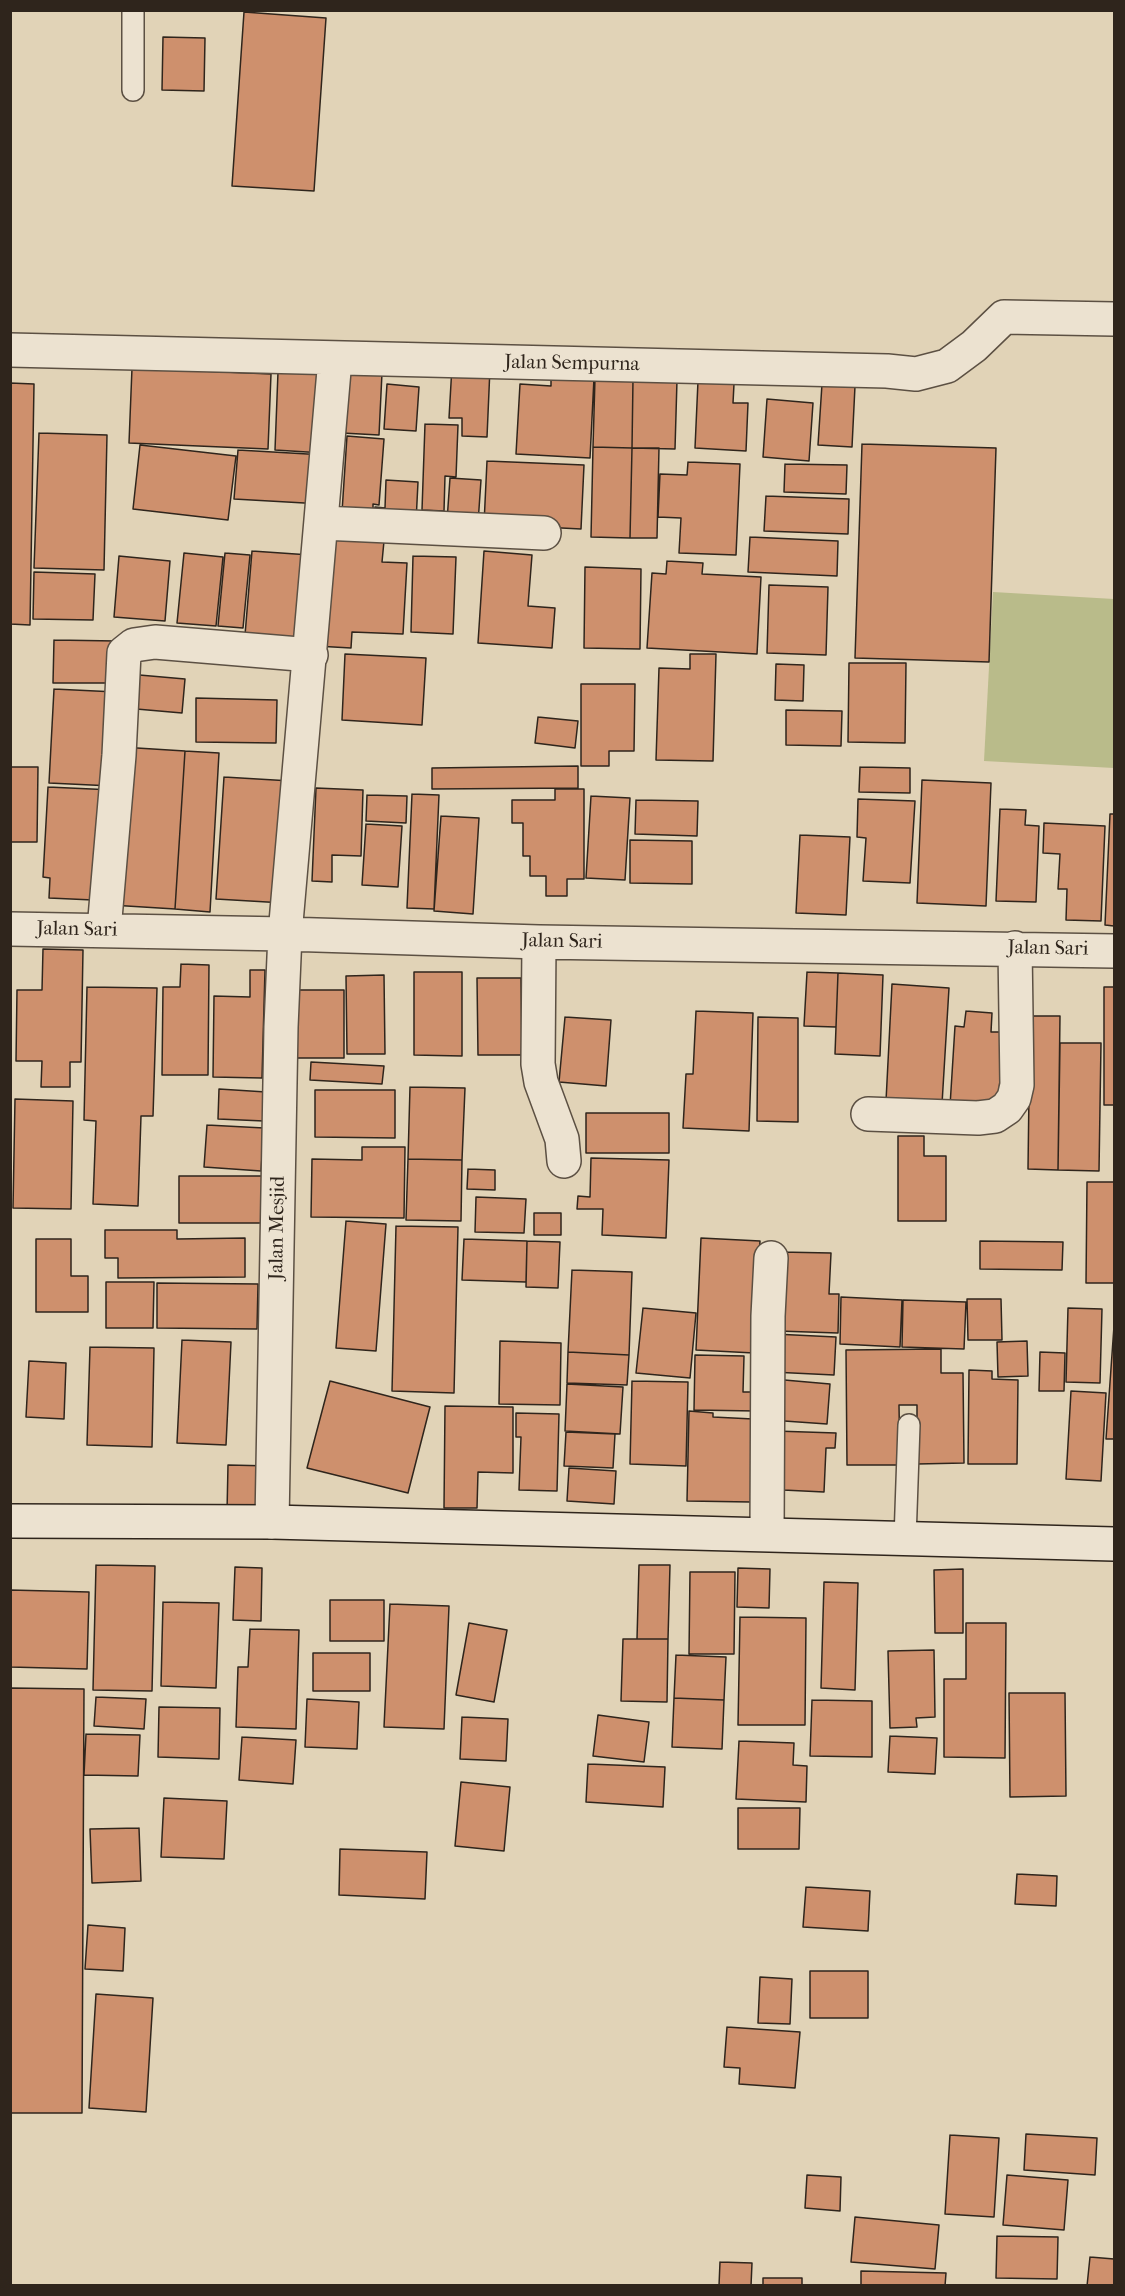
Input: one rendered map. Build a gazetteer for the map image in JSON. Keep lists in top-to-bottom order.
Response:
{
  "streets": {
    "street": ["Jalan Sempurna", "Jalan Sari", "Jalan Mesjid"]
  },
  "crossings": [
    ["Jalan Sempurna", "Jalan Mesjid"],
    ["Jalan Sari", "Jalan Mesjid"]
  ]
}
